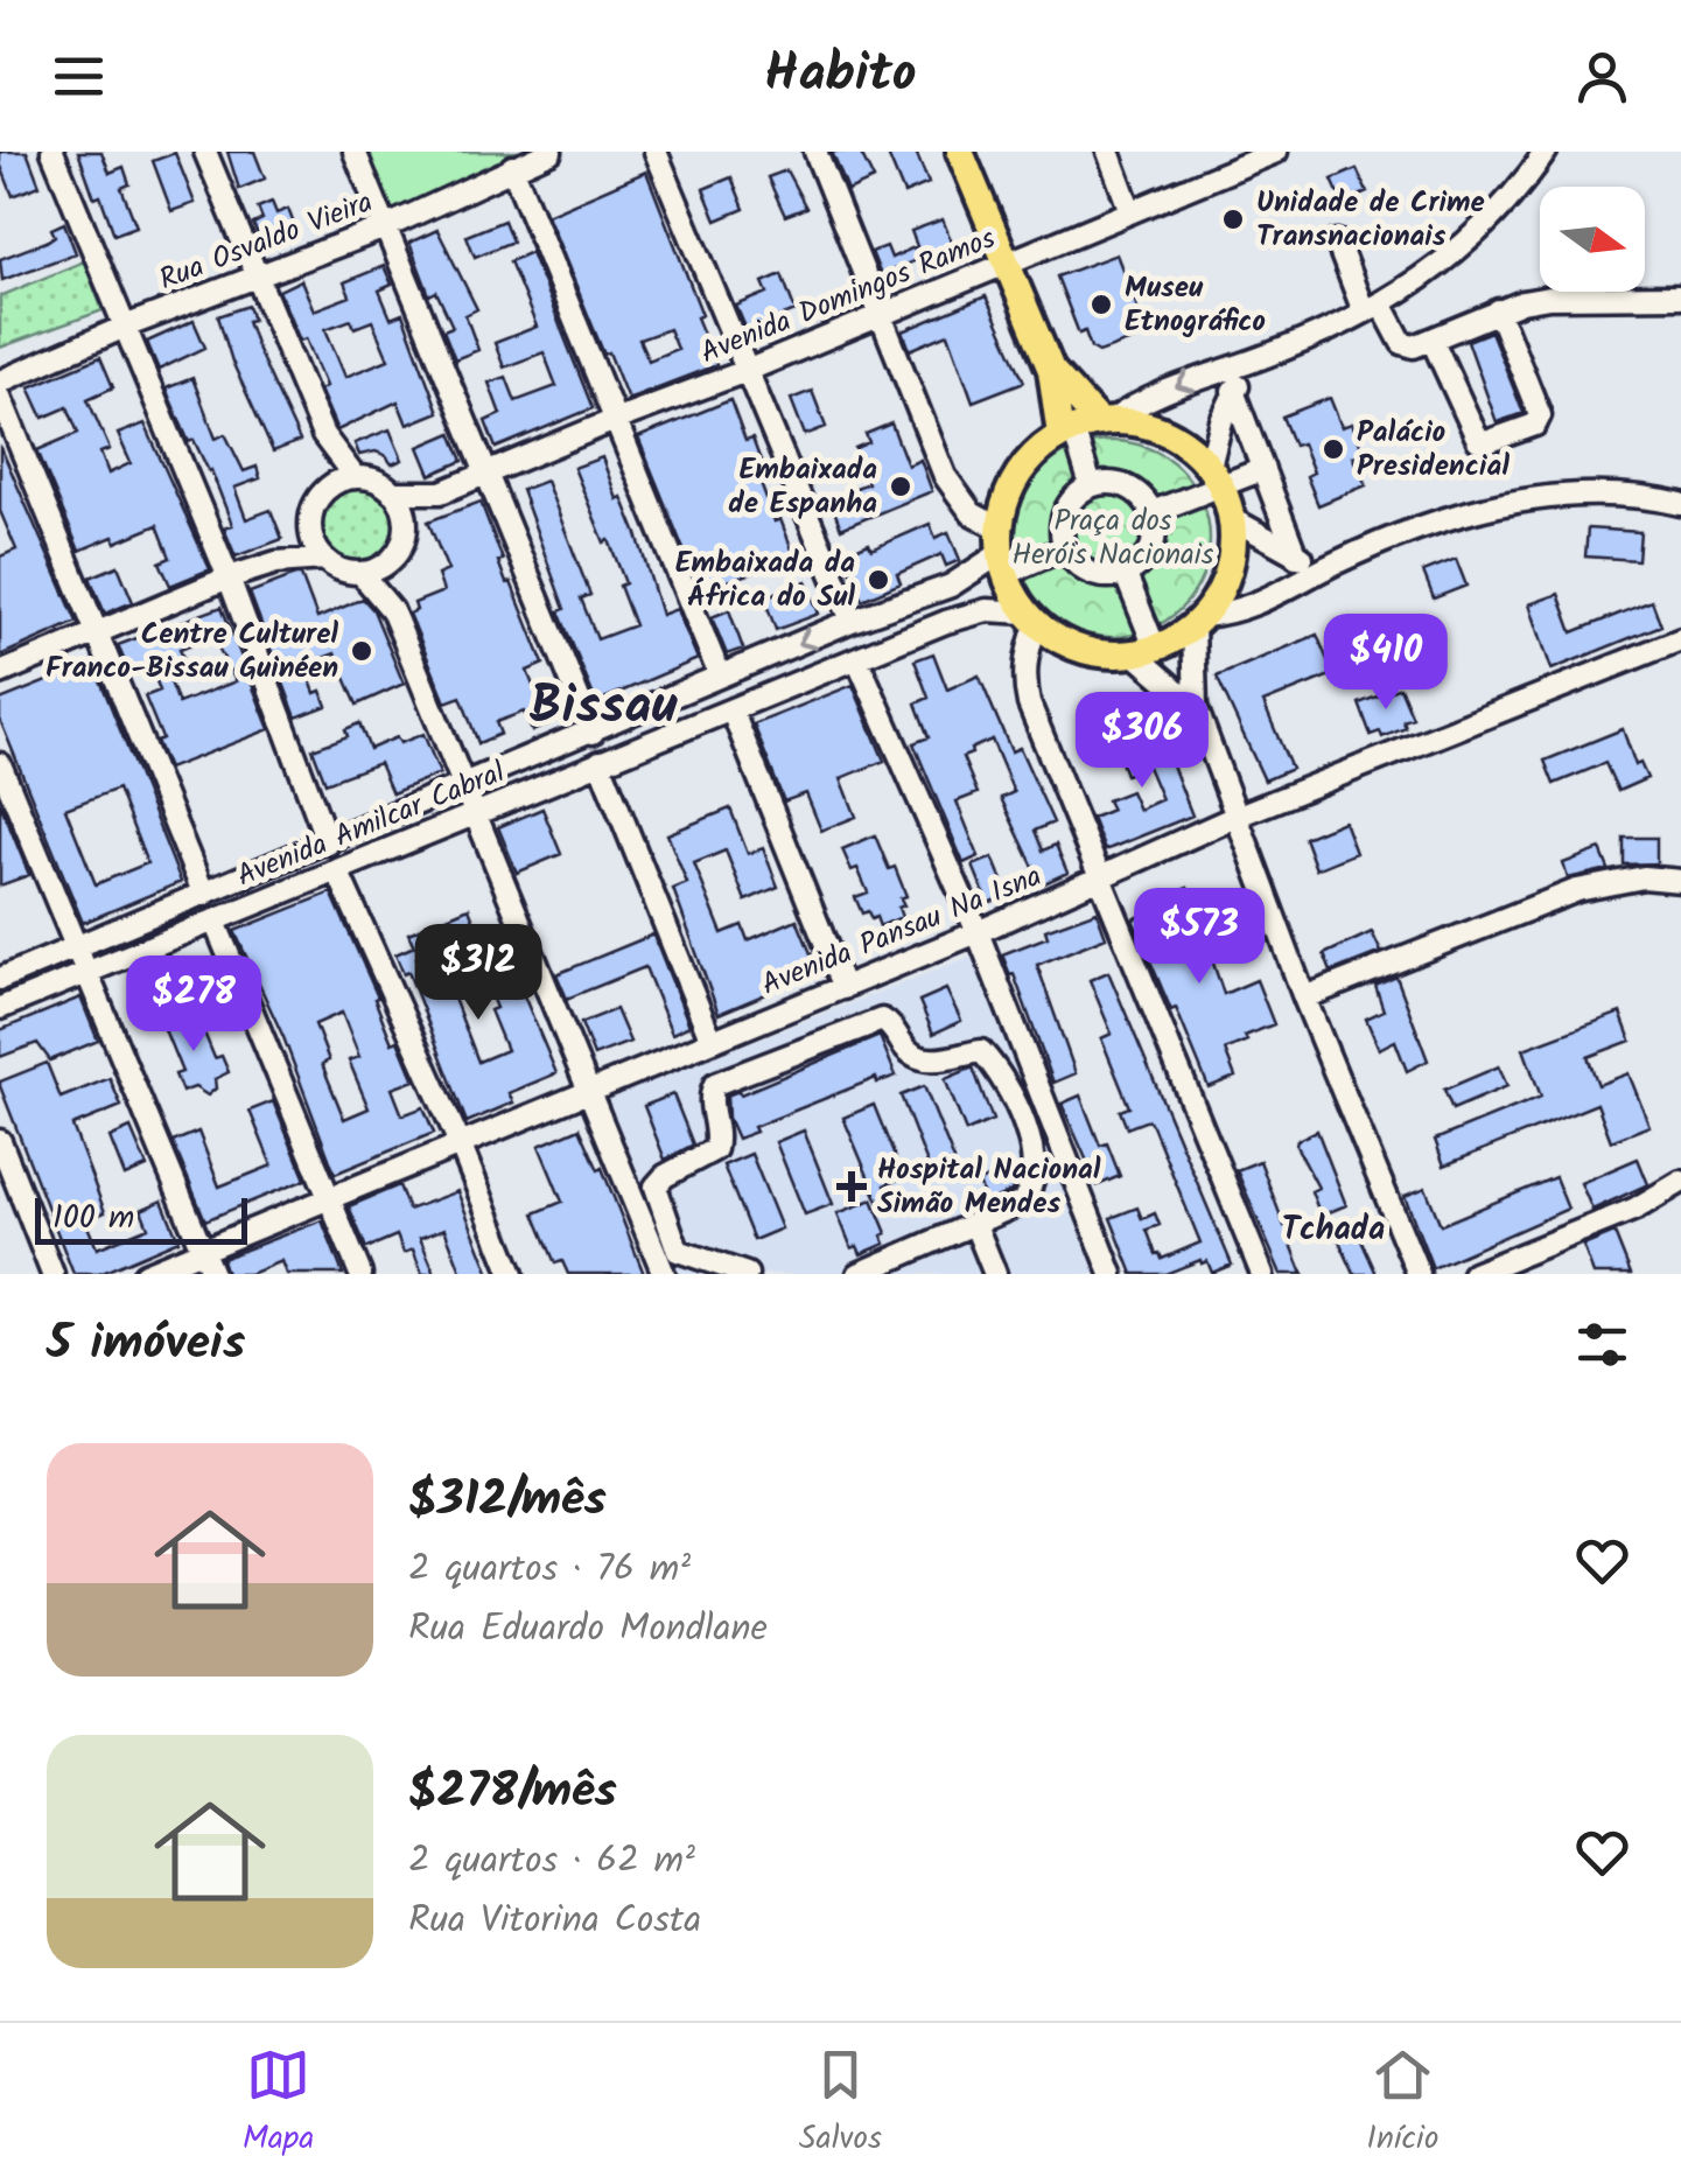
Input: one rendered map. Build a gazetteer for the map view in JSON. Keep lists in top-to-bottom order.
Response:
{
  "streets": {
    "street": [
      "Rua Osvaldo Vieira",
      "Avenida Domingos Ramos",
      "Avenida Amilcar Cabral",
      "Avenida Pansau Na Isna"
    ]
  },
  "districts": ["Bissau", "Tchada"],
  "parks": ["Praça dos Heróis Nacionais"],
  "places": {
    "other": [
      "Unidade de Crime Transnacionais",
      "Museu Etnográfico",
      "Palácio Presidencial",
      "Embaixada de Espanha",
      "Embaixada da África do Sul",
      "Centre Culturel Franco-Bissau Guinéen"
    ],
    "health": ["Hospital Nacional Simão Mendes"]
  },
  "scale_bar": "100 m",
  "north": "right",
  "page": {
    "header": "Habito",
    "price": [
      "$410",
      "$306",
      "$573",
      "$312",
      "$278"
    ],
    "scale": "100 m",
    "heading": "5 imóveis",
    "list": [
      {
        "name": "$312/mês",
        "note": "2 quartos · 76 m² · Rua Eduardo Mondlane"
      },
      {
        "name": "$278/mês",
        "note": "2 quartos · 62 m² · Rua Vitorina Costa"
      }
    ],
    "tabs": ["Mapa", "Salvos", "Início"]
  }
}
